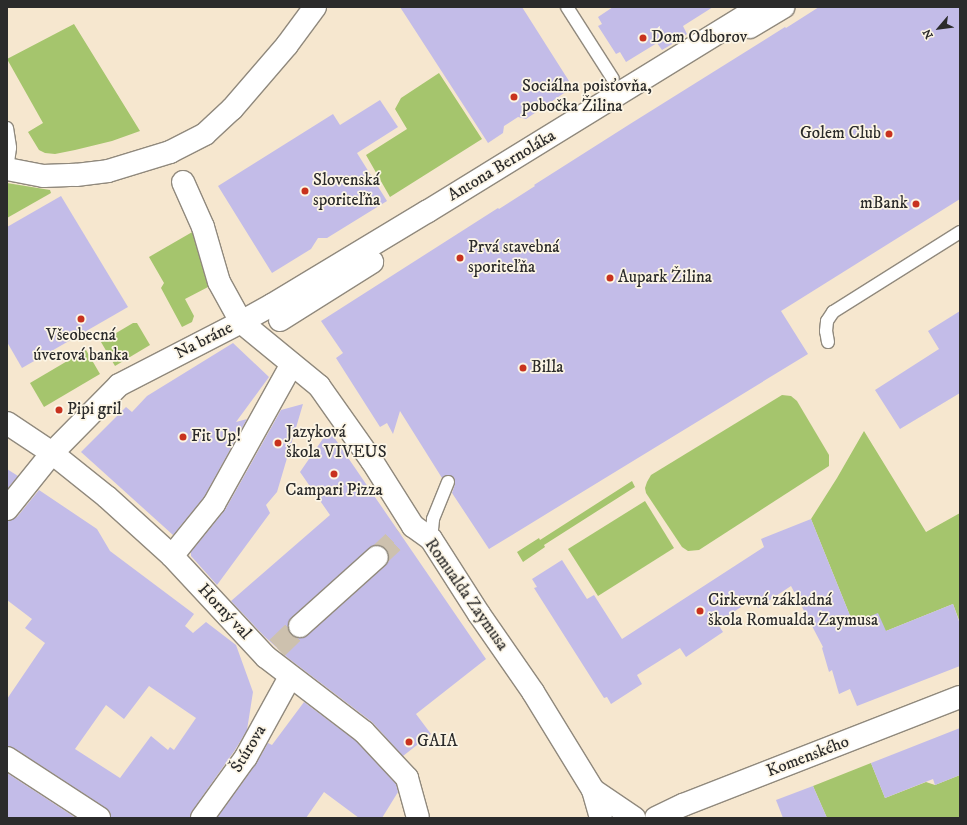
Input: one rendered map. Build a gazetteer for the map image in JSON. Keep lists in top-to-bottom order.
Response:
{
  "streets": {
    "street": [
      "Antona Bernoláka",
      "Na bráne",
      "Romualda Zaymusa",
      "Horný val",
      "Štúrova",
      "Komenského"
    ]
  },
  "crossings": [
    ["Antona Bernoláka", "Na bráne"],
    ["Na bráne", "Romualda Zaymusa"],
    ["Na bráne", "Horný val"],
    ["Horný val", "Štúrova"]
  ],
  "places": [
    "Dom Odborov",
    "Sociálna poisťovňa, pobočka Žilina",
    "Golem Club",
    "Slovenská sporiteľňa",
    "mBank",
    "Prvá stavebná sporiteľňa",
    "Aupark Žilina",
    "Všeobecná úverová banka",
    "Billa",
    "Pipi gril",
    "Fit Up!",
    "Jazyková škola VIVEUS",
    "Campari Pizza",
    "Cirkevná základná škola Romualda Zaymusa",
    "GAIA"
  ],
  "north": "bottom left"
}
